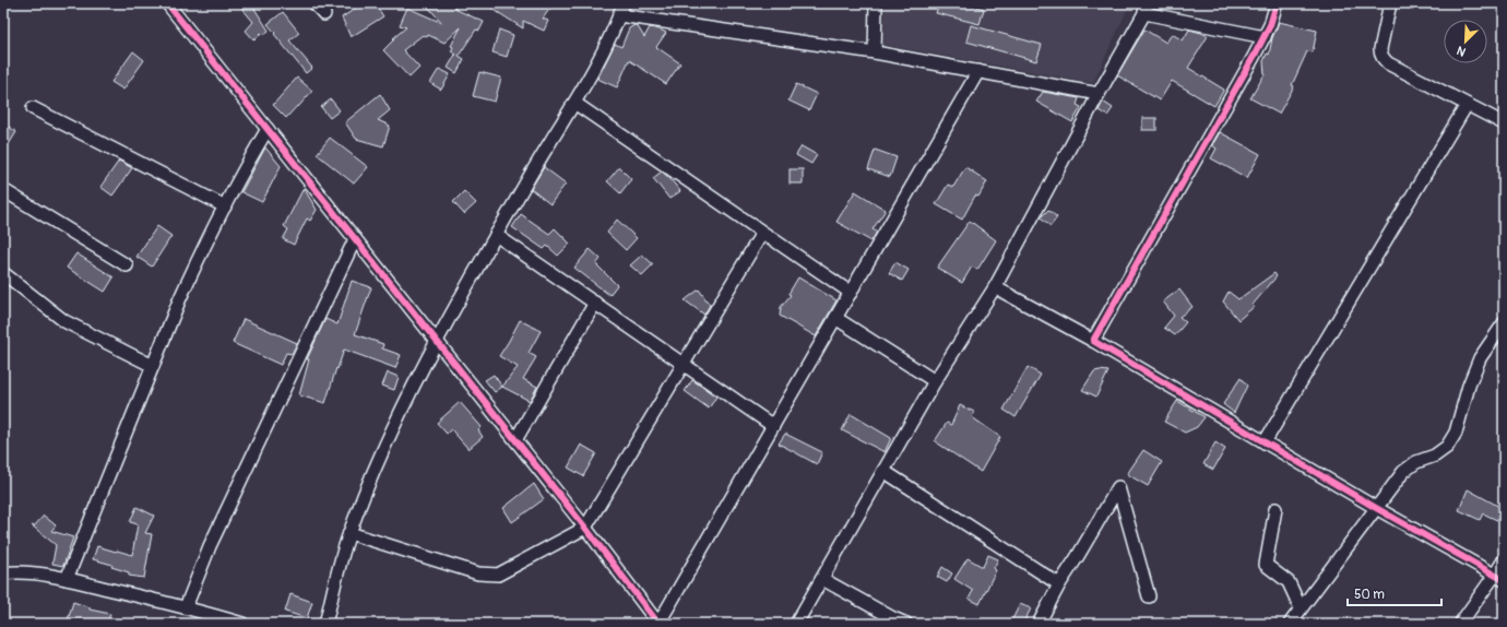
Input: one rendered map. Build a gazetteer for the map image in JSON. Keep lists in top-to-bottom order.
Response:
{
  "scale_bar": "50 m",
  "north": "bottom left"
}
